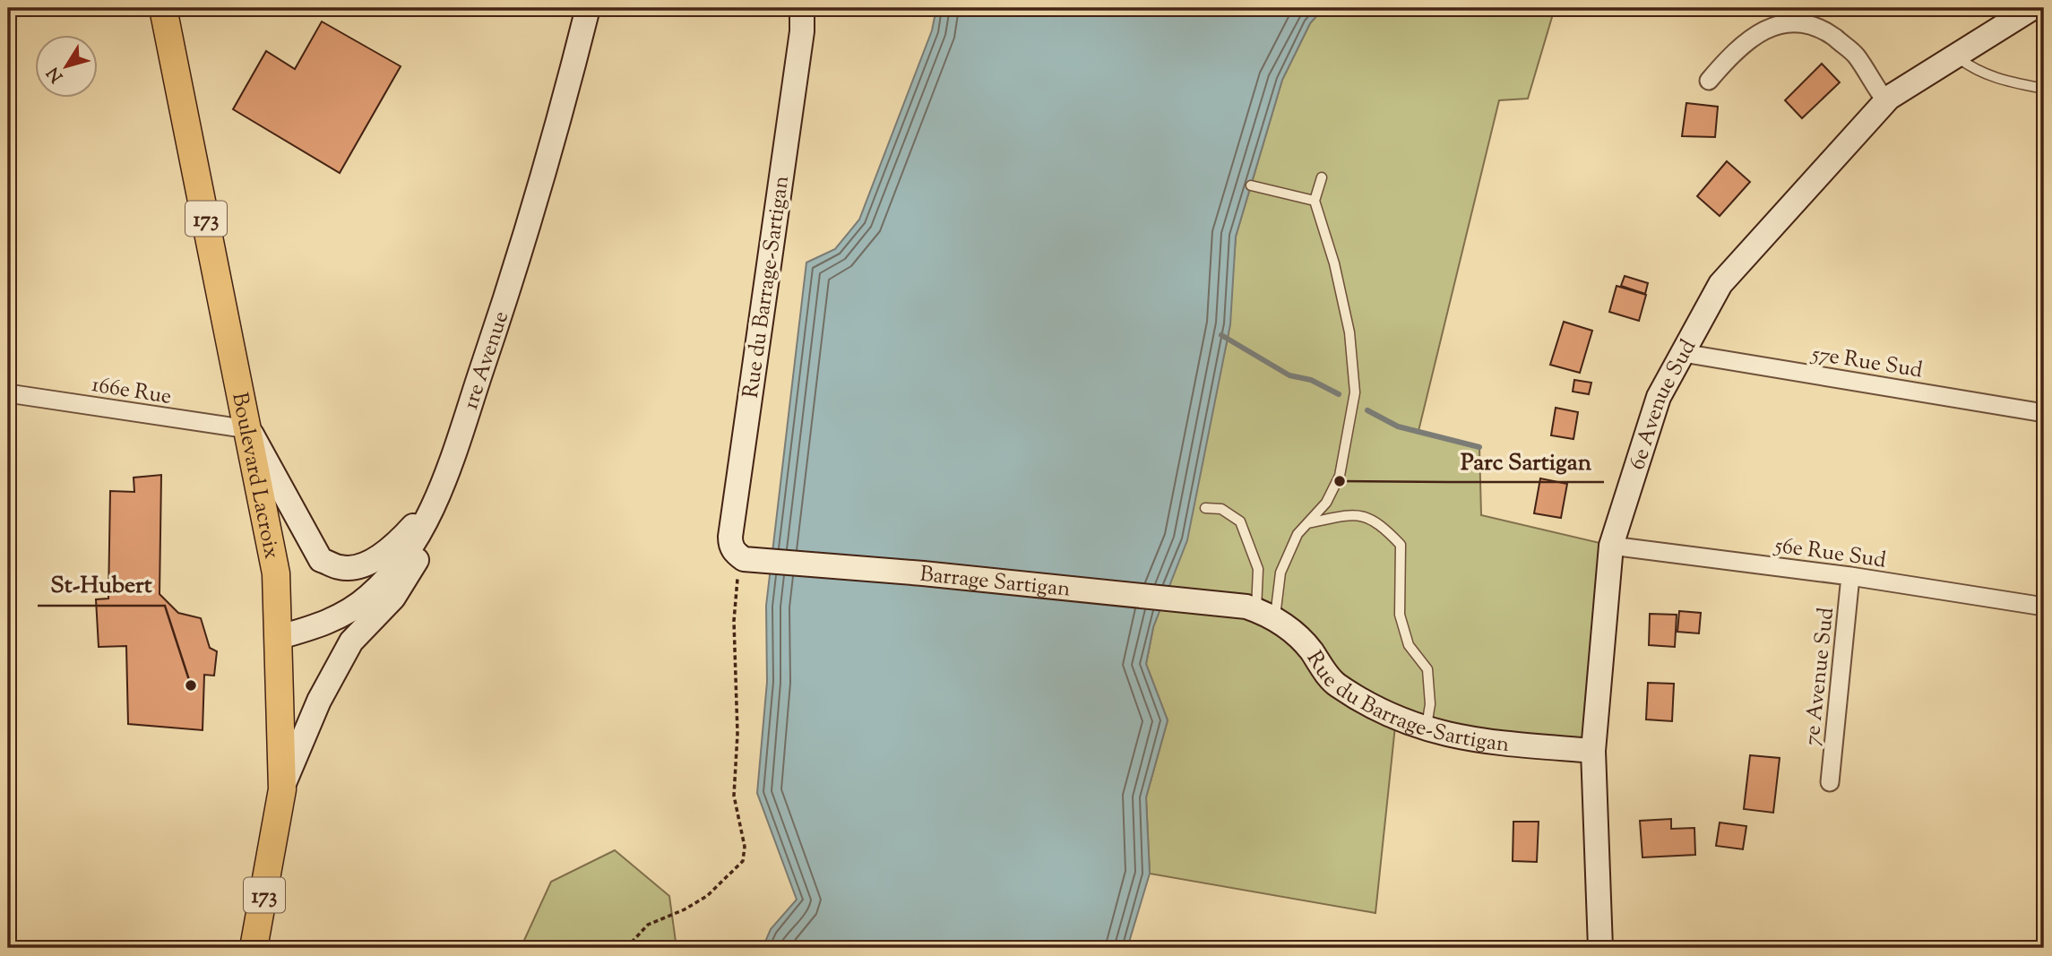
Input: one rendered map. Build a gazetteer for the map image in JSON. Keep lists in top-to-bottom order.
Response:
{
  "streets": {
    "main road": [
      "173",
      "Rue du Barrage-Sartigan",
      "1re Avenue",
      "6e Avenue Sud",
      "Boulevard Lacroix",
      "Barrage Sartigan"
    ],
    "street": [
      "57e Rue Sud",
      "166e Rue",
      "56e Rue Sud",
      "7e Avenue Sud"
    ]
  },
  "crossings": [
    ["Rue du Barrage-Sartigan", "6e Avenue Sud"],
    ["Rue du Barrage-Sartigan", "Barrage Sartigan"],
    ["1re Avenue", "Boulevard Lacroix"],
    ["57e Rue Sud", "6e Avenue Sud"],
    ["166e Rue", "Boulevard Lacroix"],
    ["6e Avenue Sud", "56e Rue Sud"],
    ["56e Rue Sud", "7e Avenue Sud"]
  ],
  "places": ["Parc Sartigan", "St-Hubert"],
  "north": "bottom left"
}
